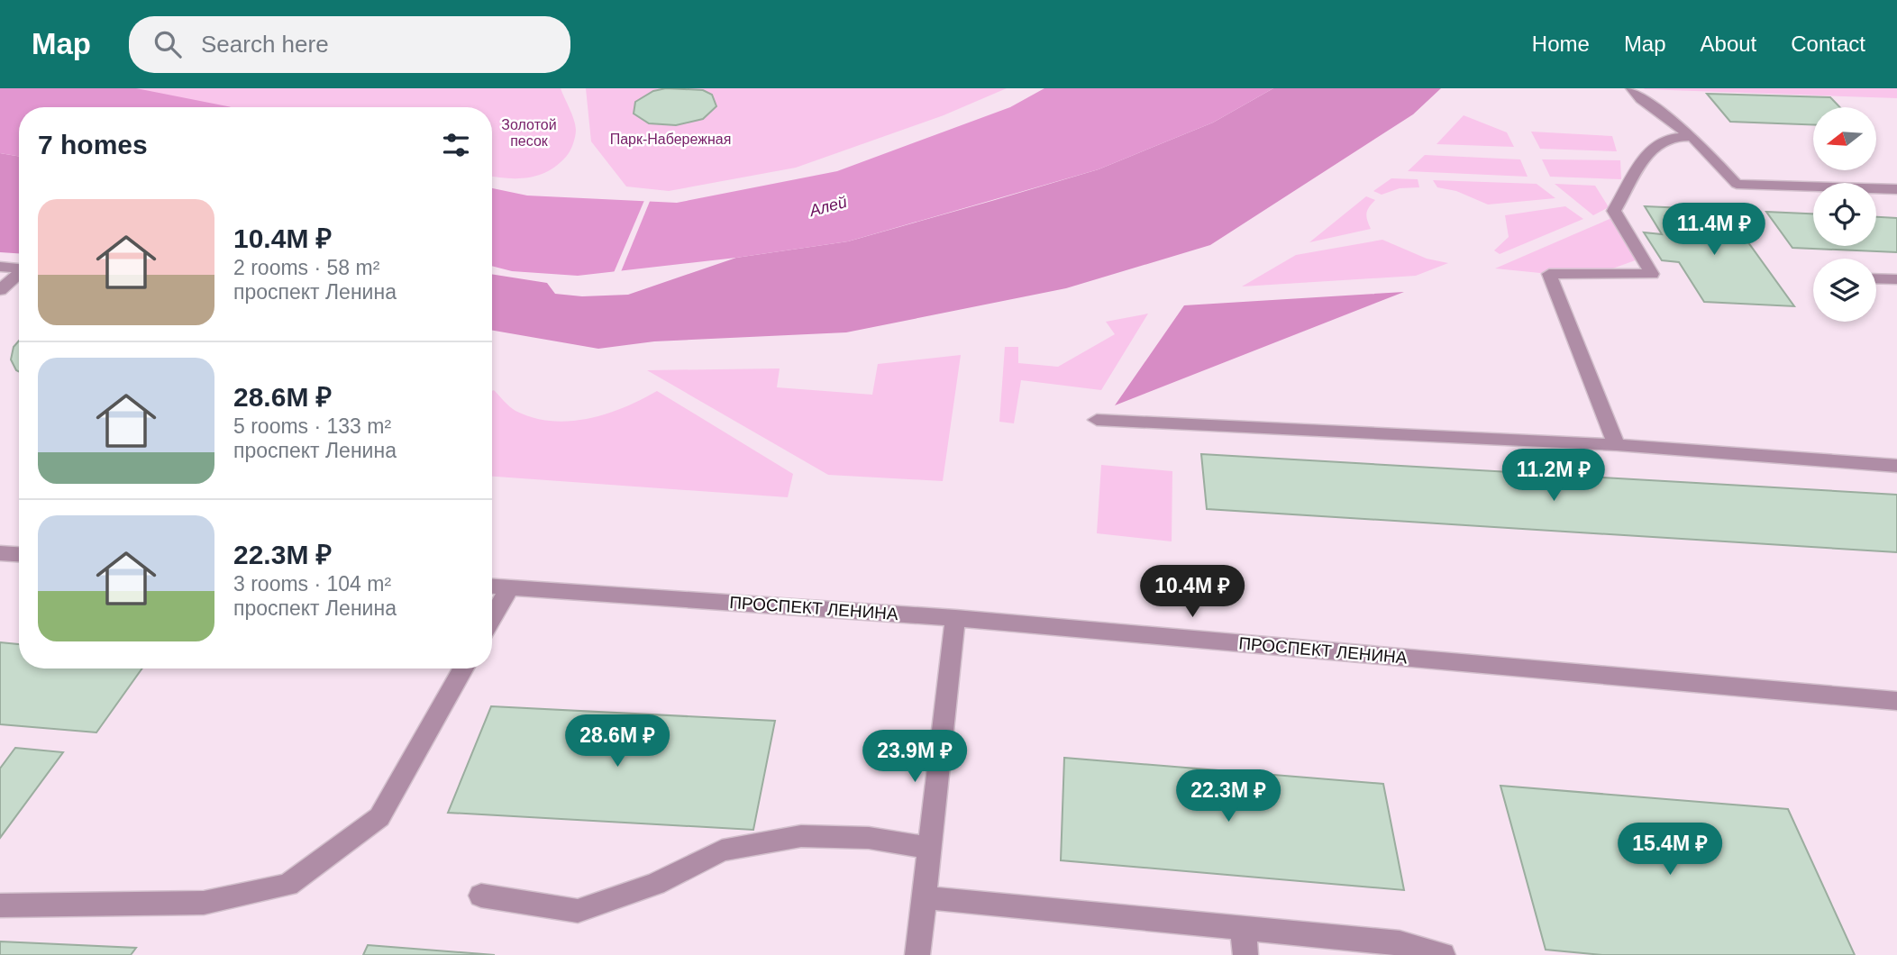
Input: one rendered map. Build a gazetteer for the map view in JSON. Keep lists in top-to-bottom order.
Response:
{
  "streets": {
    "street": ["ПРОСПЕКТ ЛЕНИНА"]
  },
  "water": ["Алей"],
  "parks": ["Золотой песок", "Парк-Набережная"],
  "north": "left",
  "page": {
    "header": "Map",
    "search": "Search here",
    "nav": [
      "Home",
      "Map",
      "About",
      "Contact"
    ],
    "heading": "7 homes",
    "list": [
      {
        "name": "10.4M ₽",
        "note": "2 rooms · 58 m² · проспект Ленина"
      },
      {
        "name": "28.6M ₽",
        "note": "5 rooms · 133 m² · проспект Ленина"
      },
      {
        "name": "22.3M ₽",
        "note": "3 rooms · 104 m² · проспект Ленина"
      }
    ],
    "price": [
      "11.4M ₽",
      "11.2M ₽",
      "10.4M ₽",
      "28.6M ₽",
      "23.9M ₽",
      "22.3M ₽",
      "15.4M ₽"
    ]
  }
}
